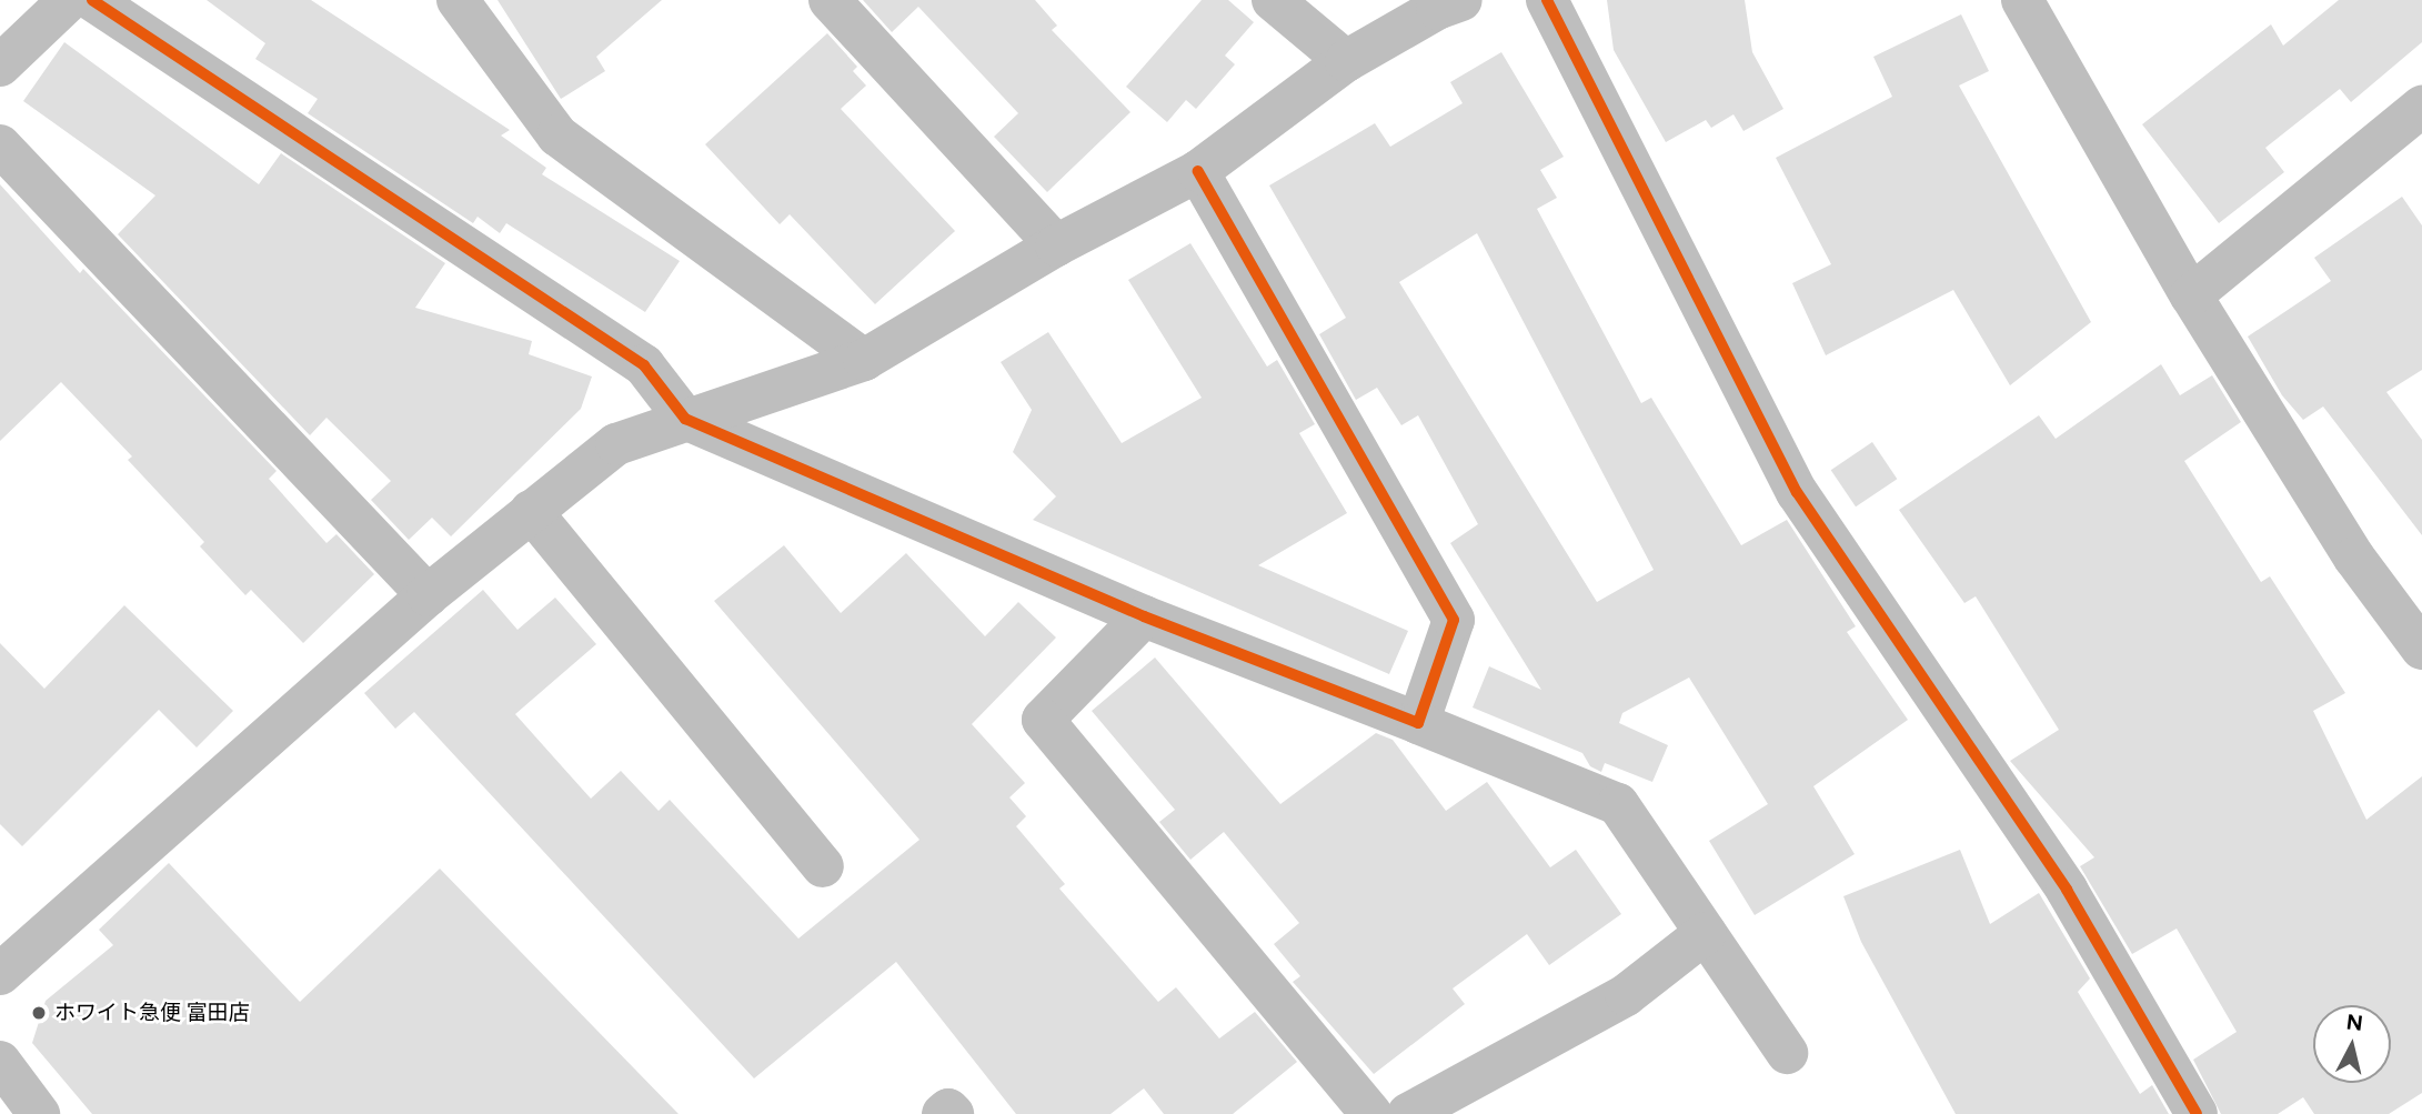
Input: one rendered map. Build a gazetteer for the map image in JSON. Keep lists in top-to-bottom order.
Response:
{
  "places": ["ホワイト急便 富田店"],
  "north": "top"
}
